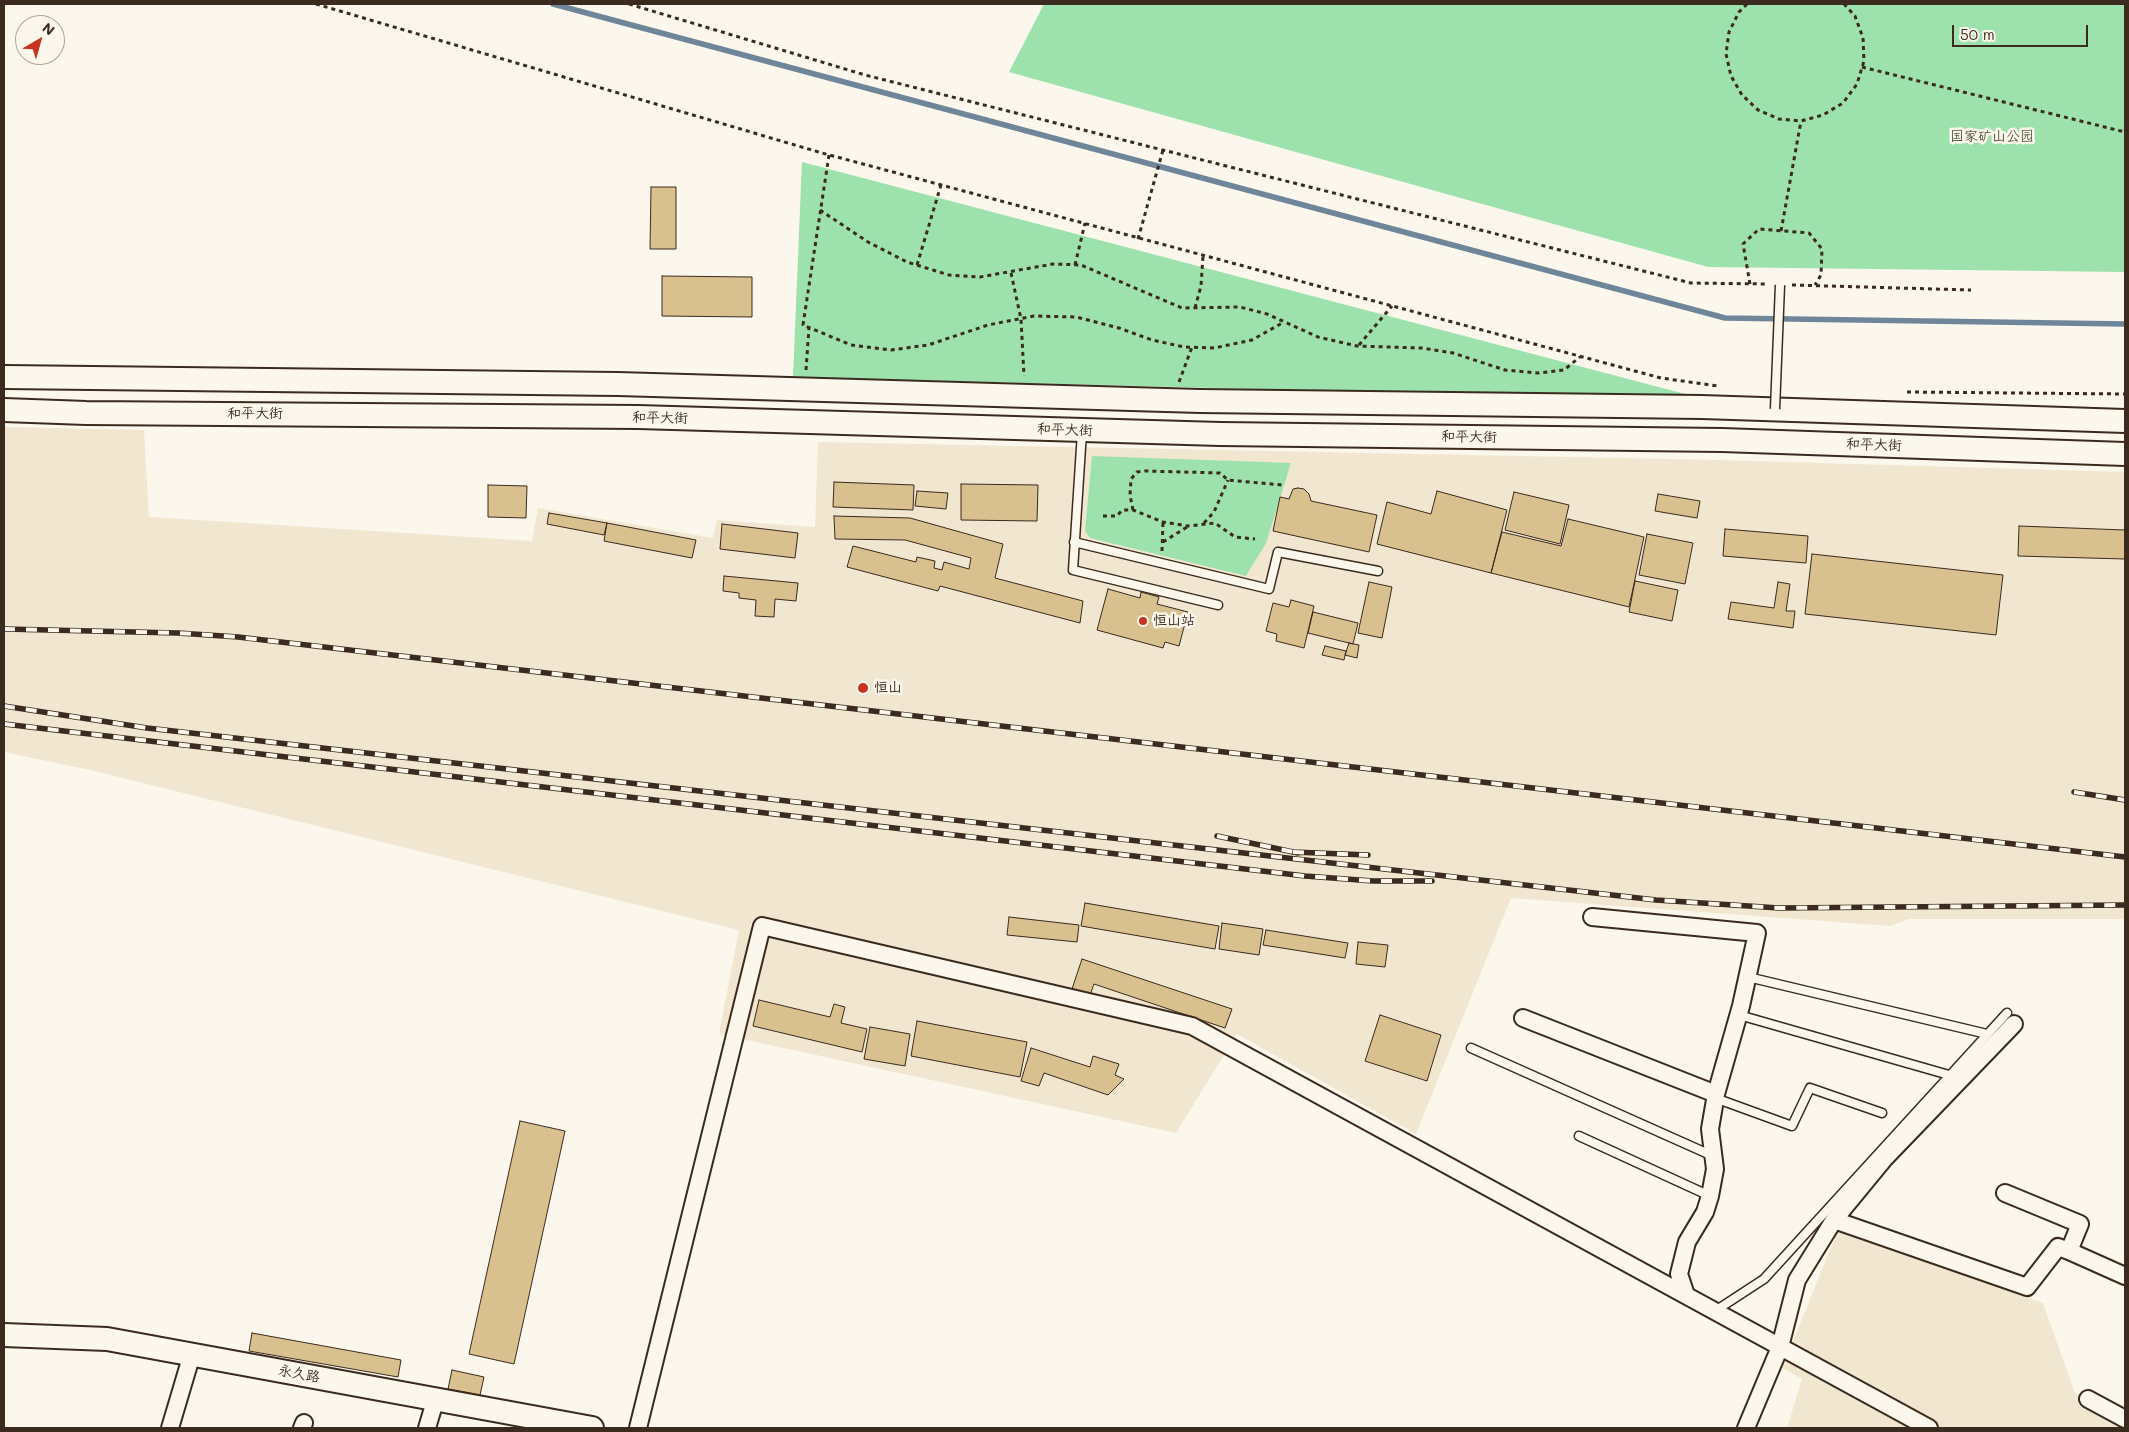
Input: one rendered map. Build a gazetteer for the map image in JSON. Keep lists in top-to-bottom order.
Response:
{
  "streets": {
    "main road": ["和平大街", "永久路"]
  },
  "parks": ["国家矿山公园"],
  "places": ["恒山站", "恒山"],
  "scale_bar": "50 m",
  "north": "top right"
}
